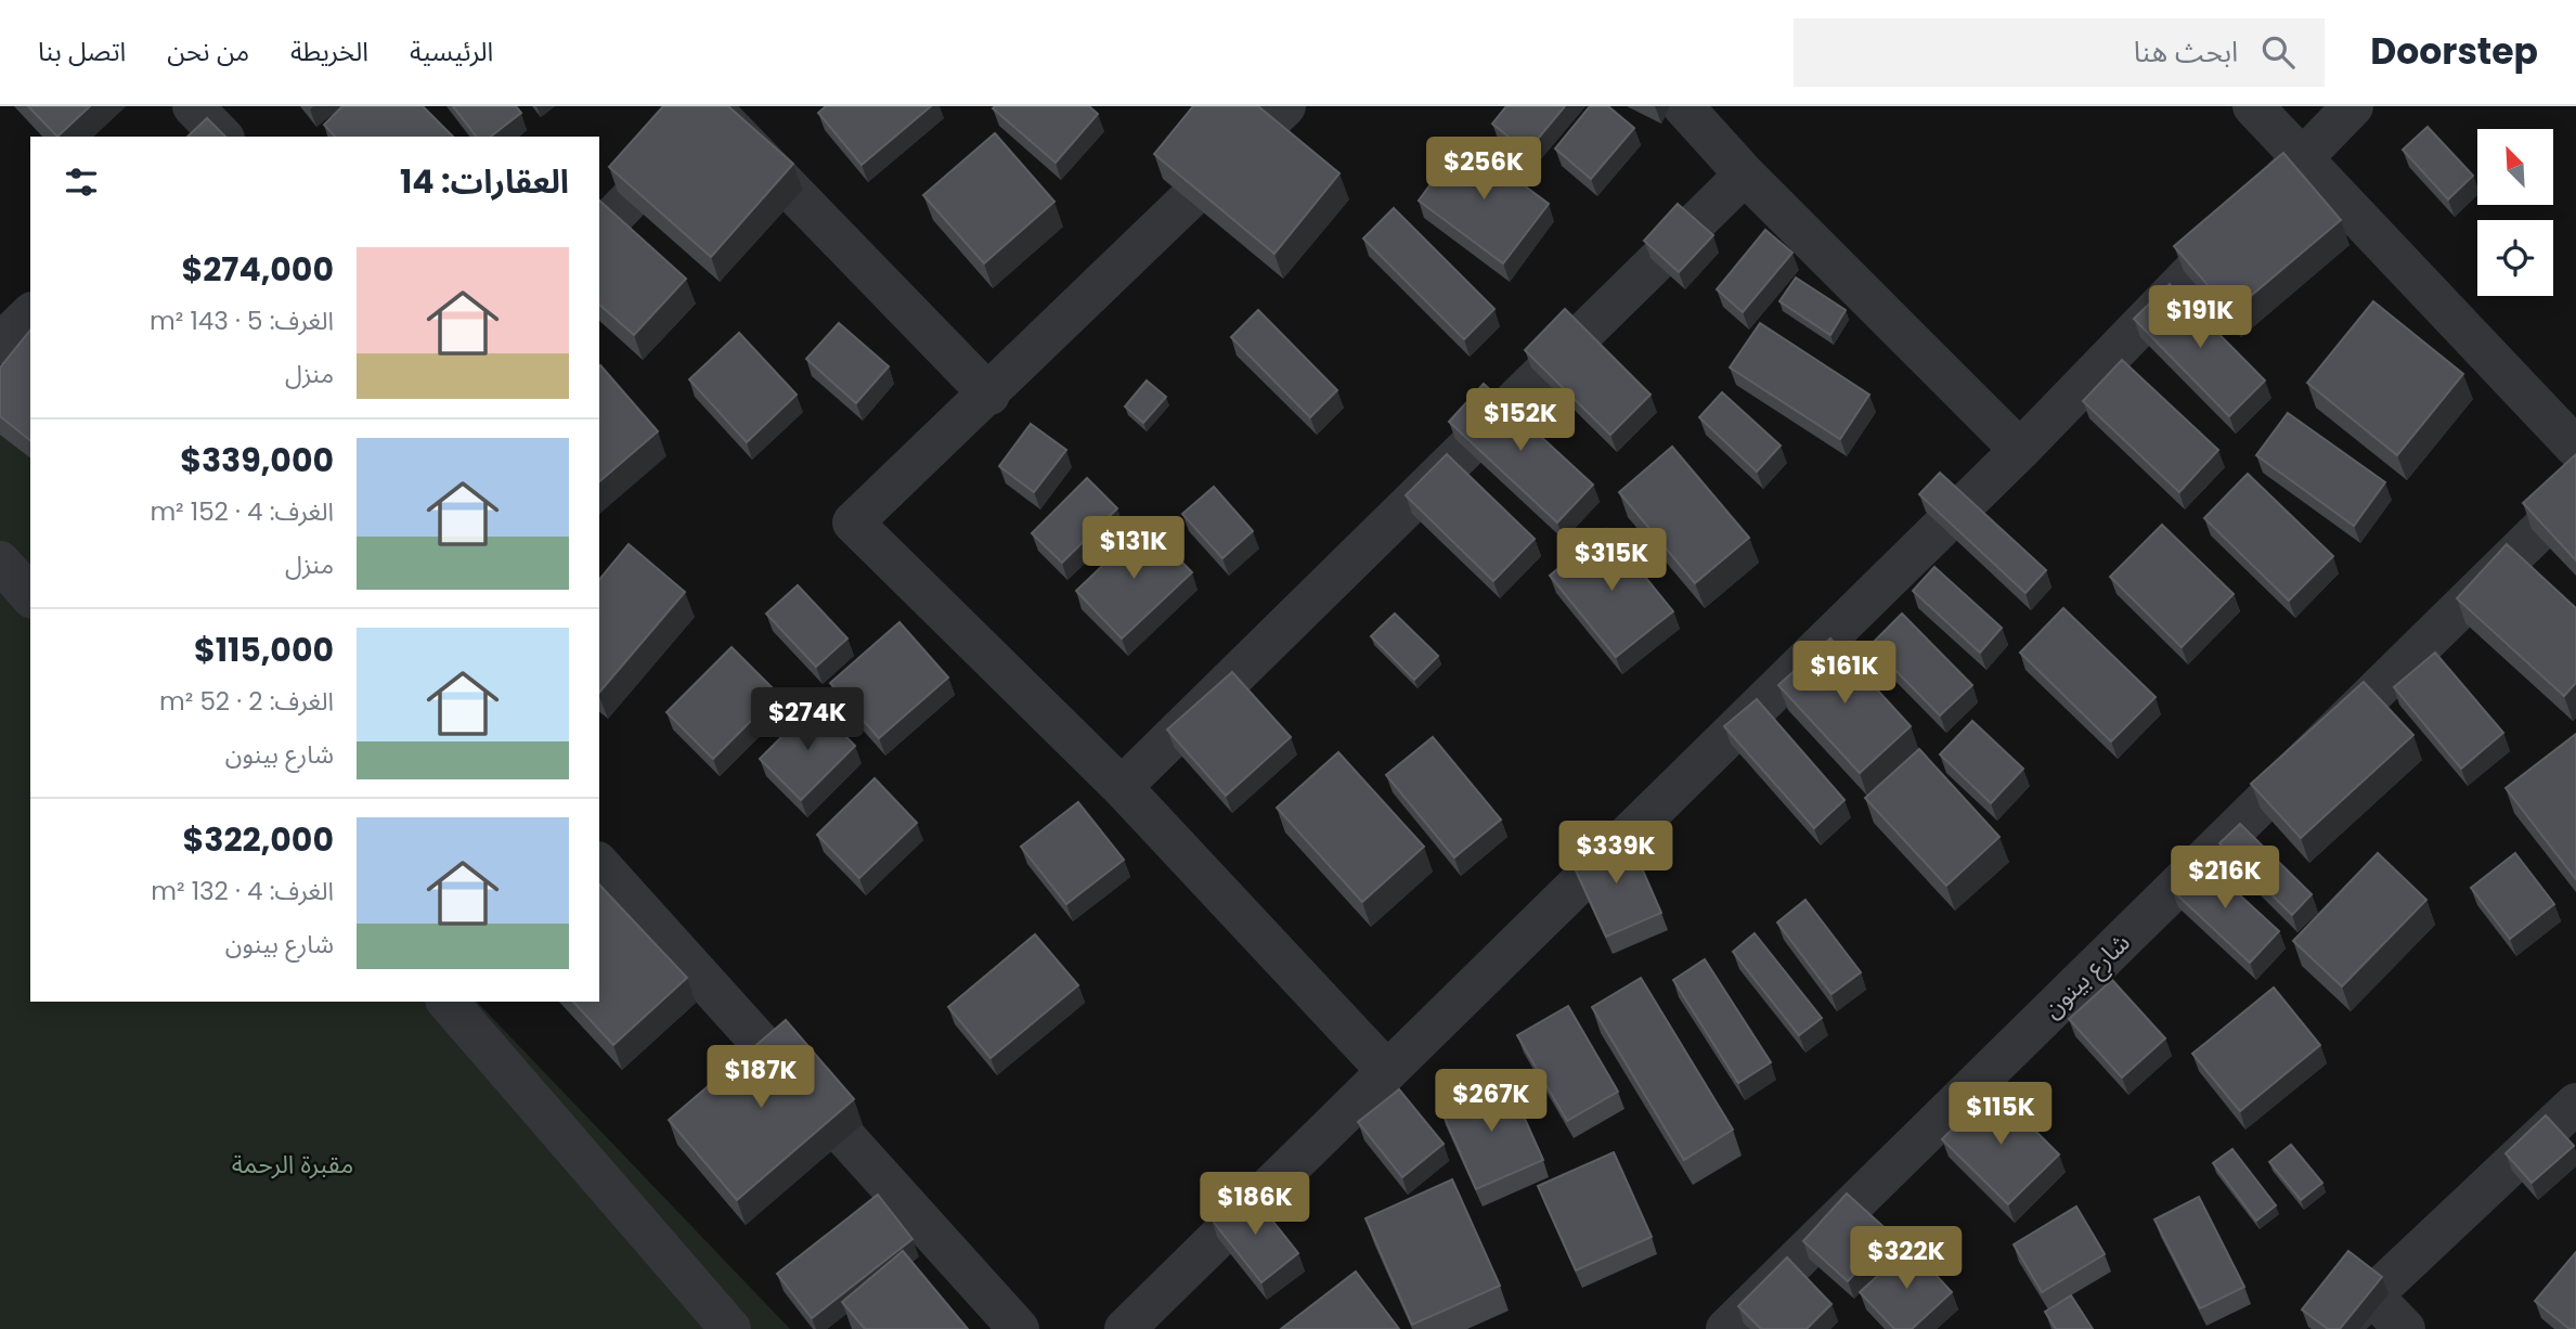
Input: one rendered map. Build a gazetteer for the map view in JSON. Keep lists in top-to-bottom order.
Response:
{
  "streets": {
    "street": ["شارع بينون"]
  },
  "parks": ["مقبرة الرحمة"],
  "north": "top left",
  "page": {
    "header": "Doorstep",
    "search": "ابحث هنا",
    "nav": [
      "الرئيسية",
      "الخريطة",
      "من نحن",
      "اتصل بنا"
    ],
    "price": [
      "$256K",
      "$191K",
      "$152K",
      "$131K",
      "$315K",
      "$161K",
      "$274K",
      "$339K",
      "$216K",
      "$187K",
      "$267K",
      "$115K",
      "$186K",
      "$322K"
    ],
    "heading": "العقارات: 14",
    "list": [
      {
        "name": "$274,000",
        "note": "الغرف: 5 · 143 m² · منزل"
      },
      {
        "name": "$339,000",
        "note": "الغرف: 4 · 152 m² · منزل"
      },
      {
        "name": "$115,000",
        "note": "الغرف: 2 · 52 m² · شارع بينون"
      },
      {
        "name": "$322,000",
        "note": "الغرف: 4 · 132 m² · شارع بينون"
      }
    ]
  }
}
